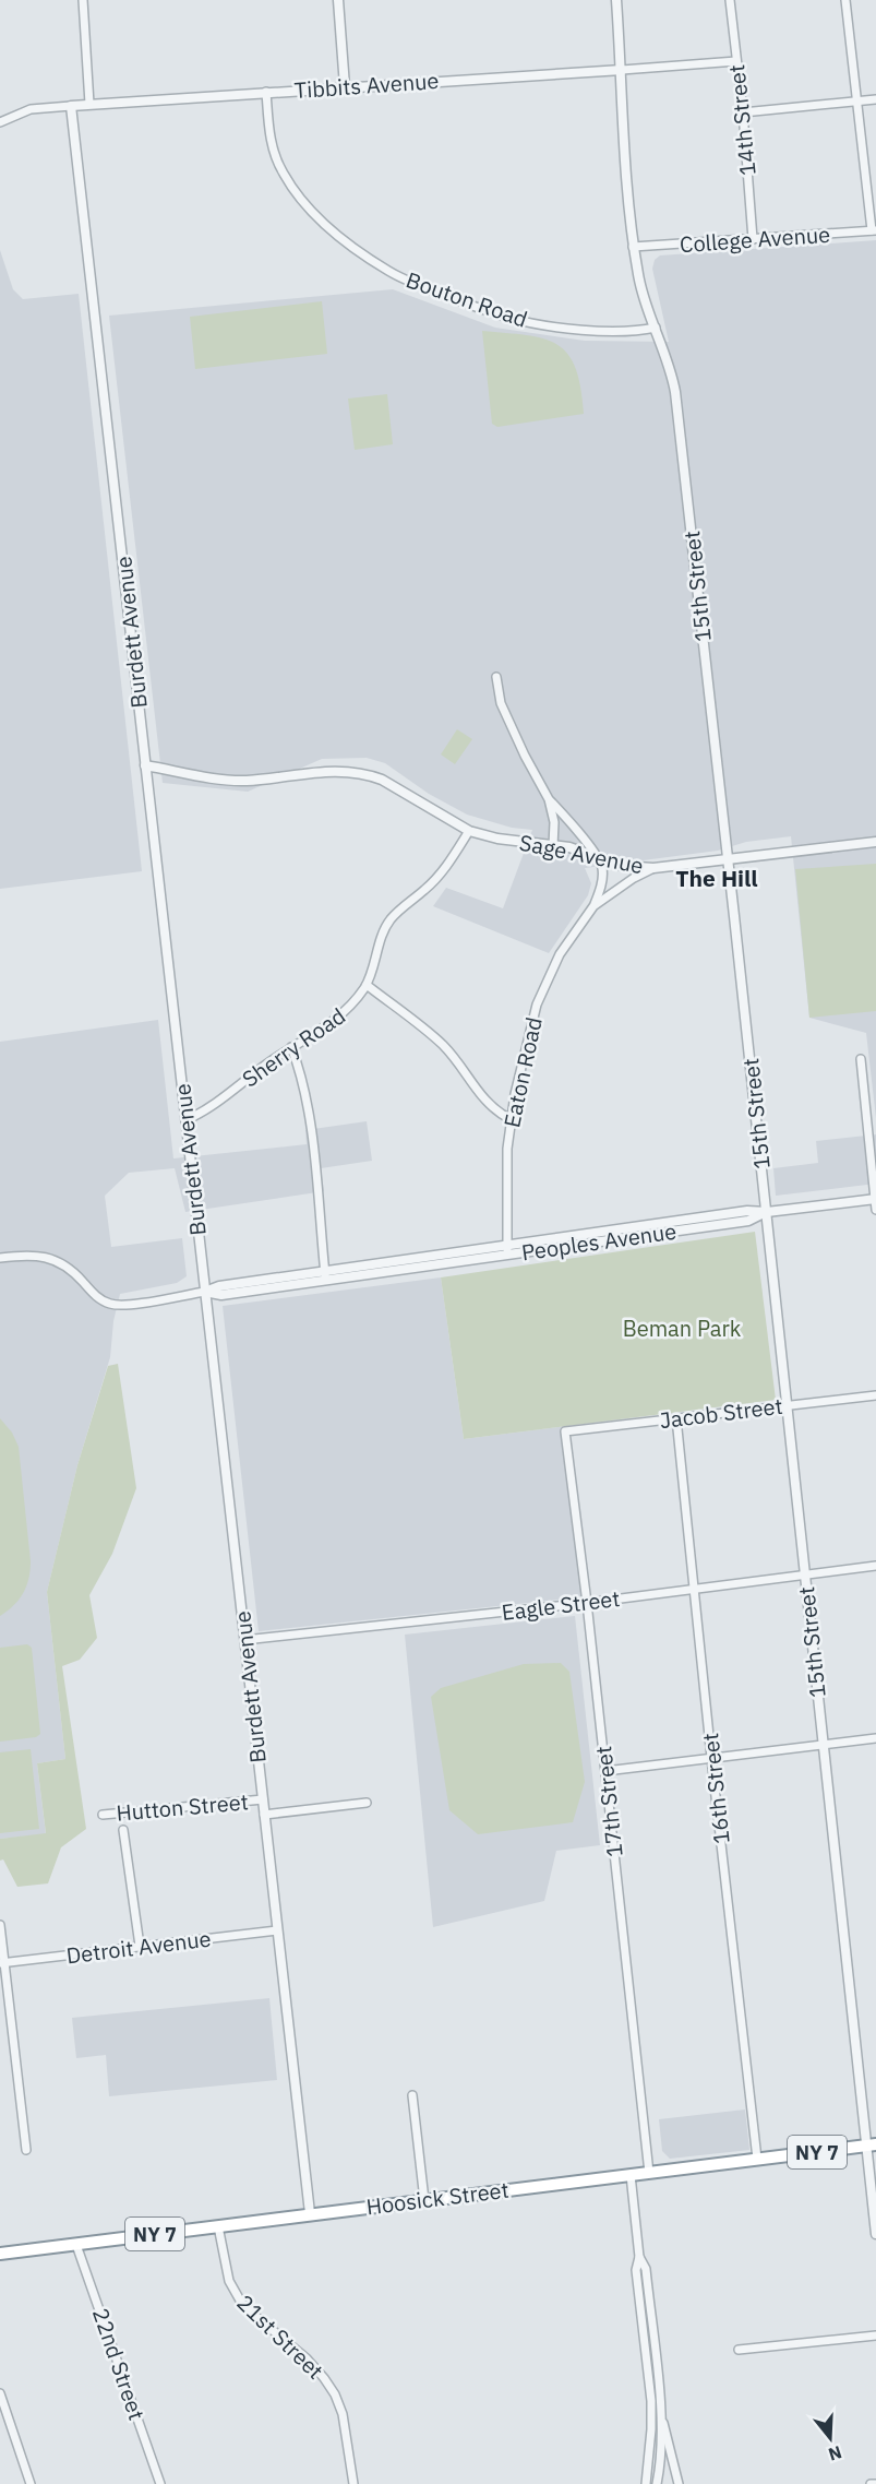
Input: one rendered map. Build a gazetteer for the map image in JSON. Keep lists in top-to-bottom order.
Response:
{
  "streets": {
    "highway": ["NY 7", "Hoosick Street"],
    "street": [
      "Tibbits Avenue",
      "14th Street",
      "College Avenue",
      "Bouton Road",
      "15th Street",
      "Burdett Avenue",
      "Sage Avenue",
      "Sherry Road",
      "Eaton Road",
      "Peoples Avenue",
      "Jacob Street",
      "Eagle Street",
      "16th Street",
      "17th Street",
      "Hutton Street",
      "Detroit Avenue",
      "21st Street",
      "22nd Street"
    ]
  },
  "crossings": [
    ["Tibbits Avenue", "14th Street"],
    ["Tibbits Avenue", "Bouton Road"],
    ["Tibbits Avenue", "15th Street"],
    ["Tibbits Avenue", "Burdett Avenue"],
    ["14th Street", "College Avenue"],
    ["College Avenue", "15th Street"],
    ["Bouton Road", "15th Street"],
    ["15th Street", "Sage Avenue"],
    ["15th Street", "Peoples Avenue"],
    ["15th Street", "Jacob Street"],
    ["15th Street", "Eagle Street"],
    ["15th Street", "Hoosick Street"],
    ["Burdett Avenue", "Sage Avenue"],
    ["Burdett Avenue", "Sherry Road"],
    ["Burdett Avenue", "Peoples Avenue"],
    ["Burdett Avenue", "Eagle Street"],
    ["Burdett Avenue", "Hutton Street"],
    ["Burdett Avenue", "Detroit Avenue"],
    ["Burdett Avenue", "Hoosick Street"],
    ["Sage Avenue", "Sherry Road"],
    ["Sage Avenue", "Eaton Road"],
    ["Eaton Road", "Peoples Avenue"],
    ["Jacob Street", "16th Street"],
    ["Jacob Street", "17th Street"],
    ["Eagle Street", "16th Street"],
    ["Eagle Street", "17th Street"],
    ["16th Street", "Hoosick Street"],
    ["17th Street", "Hoosick Street"],
    ["Hoosick Street", "21st Street"],
    ["Hoosick Street", "22nd Street"]
  ],
  "districts": ["The Hill"],
  "parks": ["Beman Park"],
  "north": "bottom"
}
